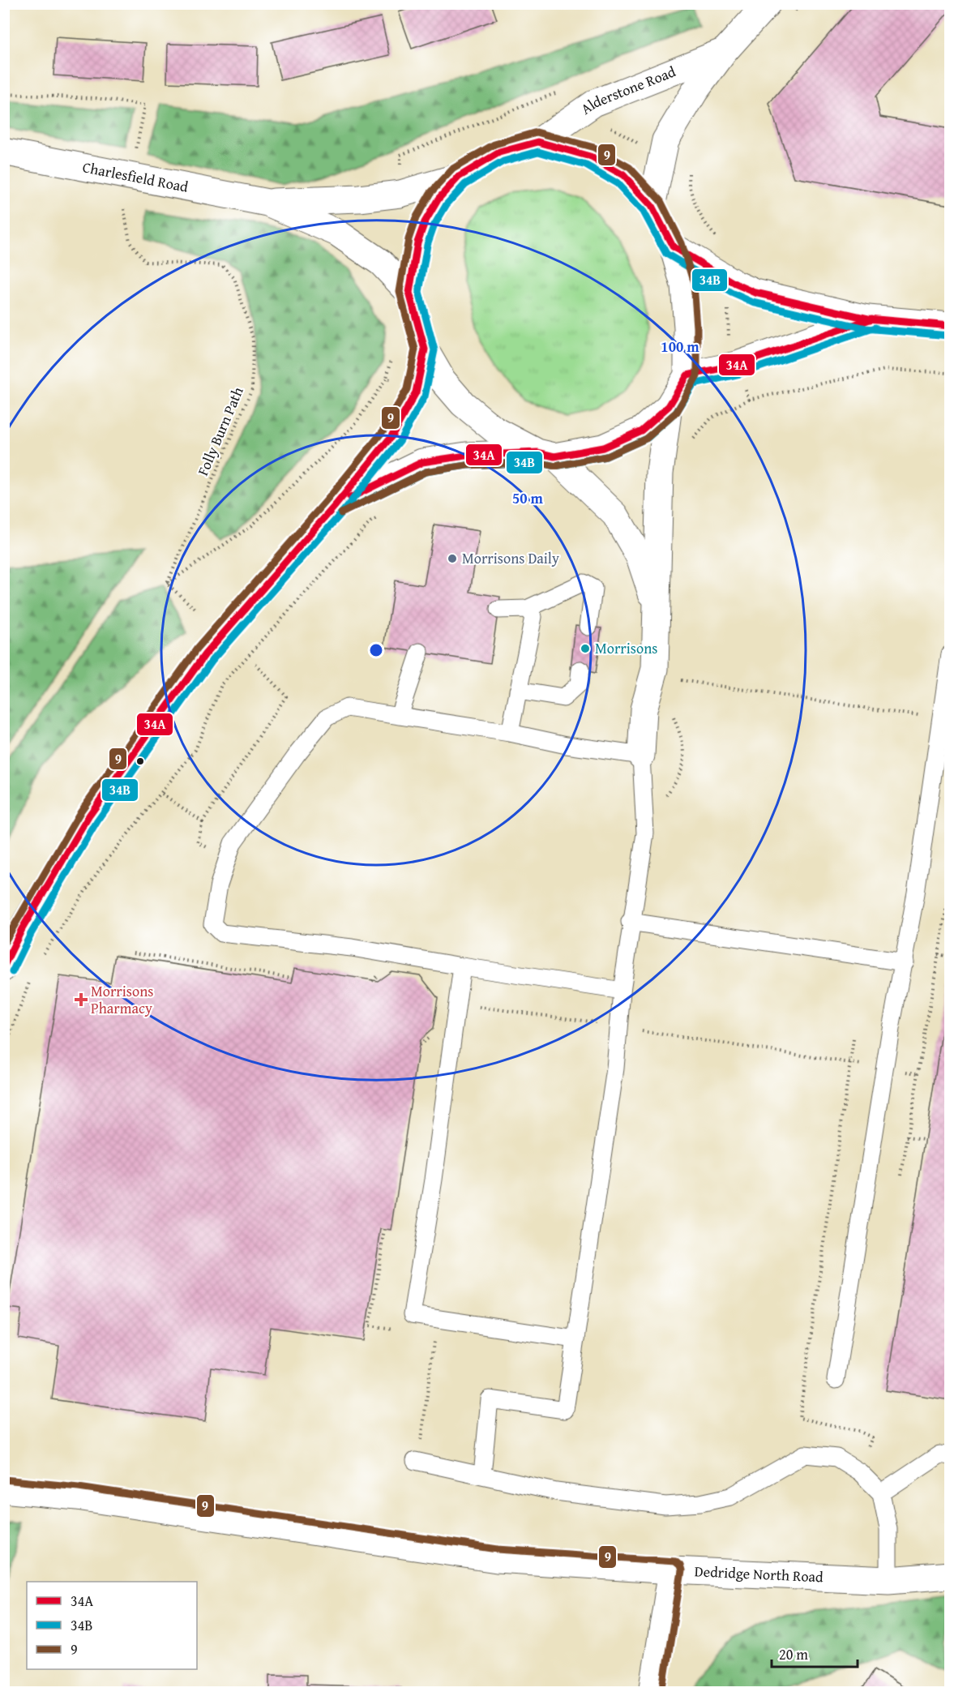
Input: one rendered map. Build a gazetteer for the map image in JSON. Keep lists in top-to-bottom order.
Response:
{
  "streets": {
    "street": ["Alderstone Road", "Charlesfield Road", "Dedridge North Road"],
    "path": ["Folly Burn Path"]
  },
  "places": {
    "other": ["Morrisons Daily", "Morrisons"],
    "health": ["Morrisons Pharmacy"]
  },
  "lines": ["transit line 9", "transit line 34A", "transit line 34B"],
  "legend": ["34A", "34B", "9"],
  "scale_bar": "20 m",
  "rings": ["100 m", "50 m"]
}
